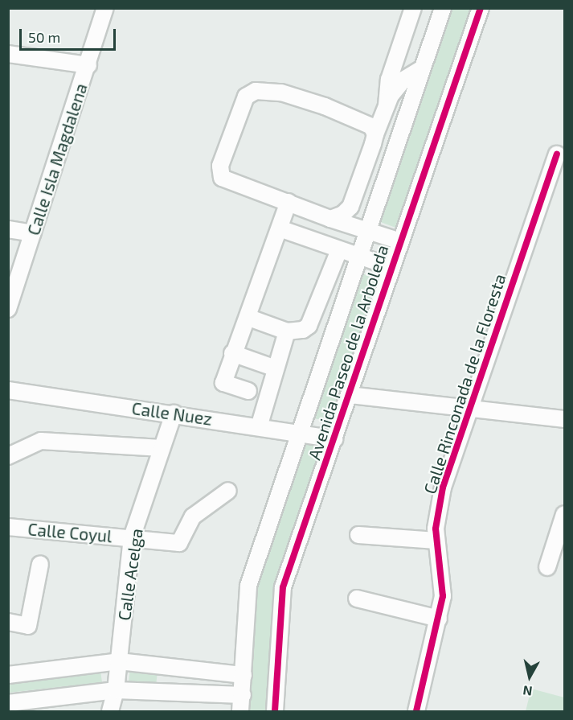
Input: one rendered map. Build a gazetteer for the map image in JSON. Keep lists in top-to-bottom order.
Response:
{
  "streets": {
    "street": [
      "Calle Isla Magdalena",
      "Avenida Paseo de la Arboleda",
      "Calle Rinconada de la Floresta",
      "Calle Nuez",
      "Calle Coyul",
      "Calle Acelga"
    ]
  },
  "crossings": [
    ["Avenida Paseo de la Arboleda", "Calle Nuez"],
    ["Calle Nuez", "Calle Acelga"],
    ["Calle Coyul", "Calle Acelga"]
  ],
  "scale_bar": "50 m",
  "north": "bottom"
}
